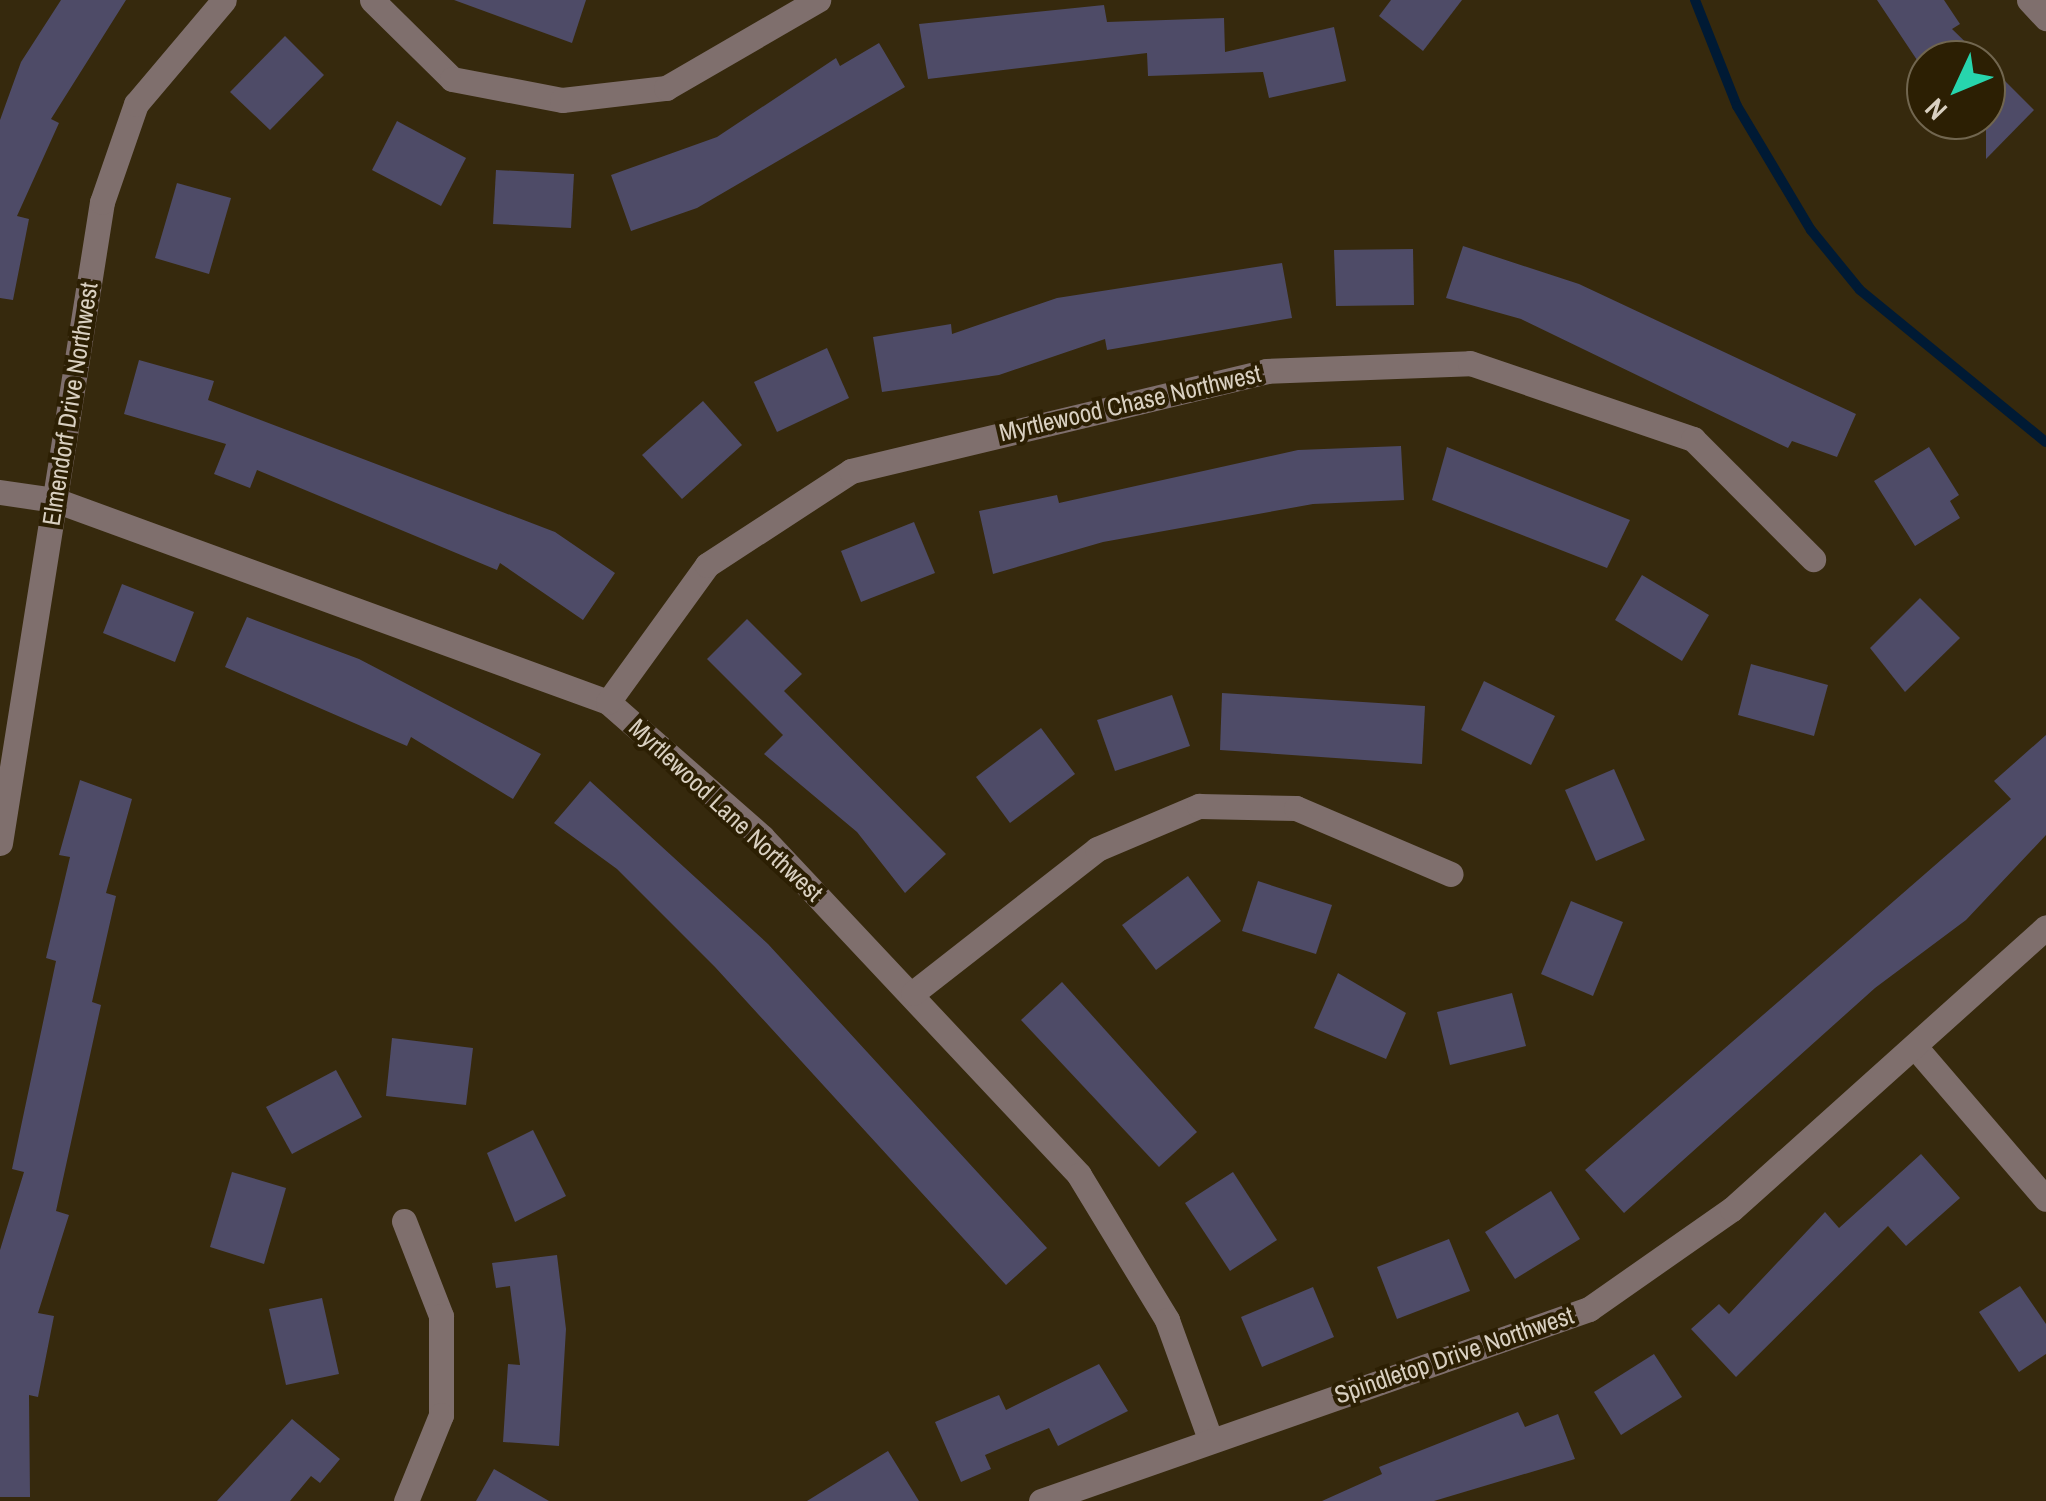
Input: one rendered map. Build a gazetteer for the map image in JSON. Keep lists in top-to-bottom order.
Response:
{
  "streets": {
    "street": [
      "Myrtlewood Chase Northwest",
      "Elmendorf Drive Northwest",
      "Myrtlewood Lane Northwest",
      "Spindletop Drive Northwest"
    ]
  },
  "crossings": [
    ["Myrtlewood Chase Northwest", "Myrtlewood Lane Northwest"],
    ["Elmendorf Drive Northwest", "Myrtlewood Lane Northwest"],
    ["Myrtlewood Lane Northwest", "Spindletop Drive Northwest"]
  ],
  "north": "bottom left"
}
